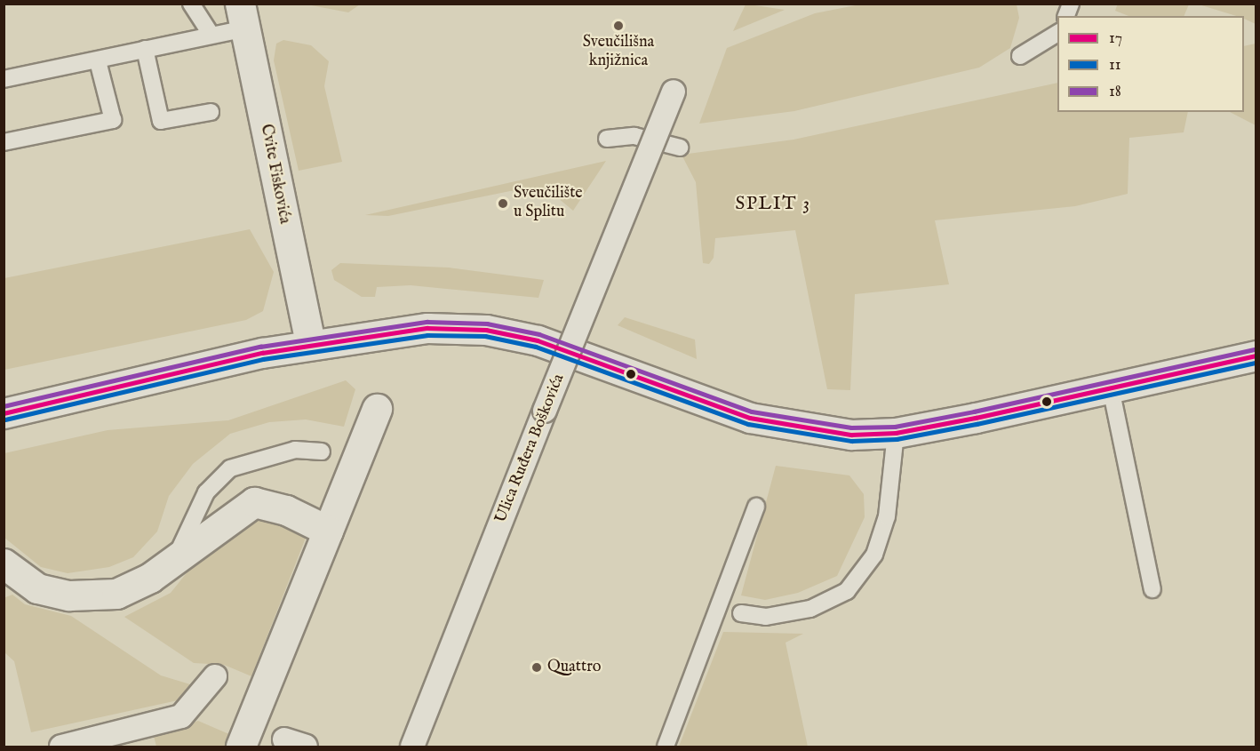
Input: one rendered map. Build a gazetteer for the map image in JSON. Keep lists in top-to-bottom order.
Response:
{
  "streets": {
    "street": ["Cvite Fiskovića", "Ulica Ruđera Boškovića"]
  },
  "districts": ["SPLIT 3"],
  "places": ["Sveučilišna knjižnica", "Sveučilište u Splitu", "Quattro"],
  "lines": ["transit line 18", "transit line 17", "transit line 11"],
  "legend": ["17", "11", "18"]
}
